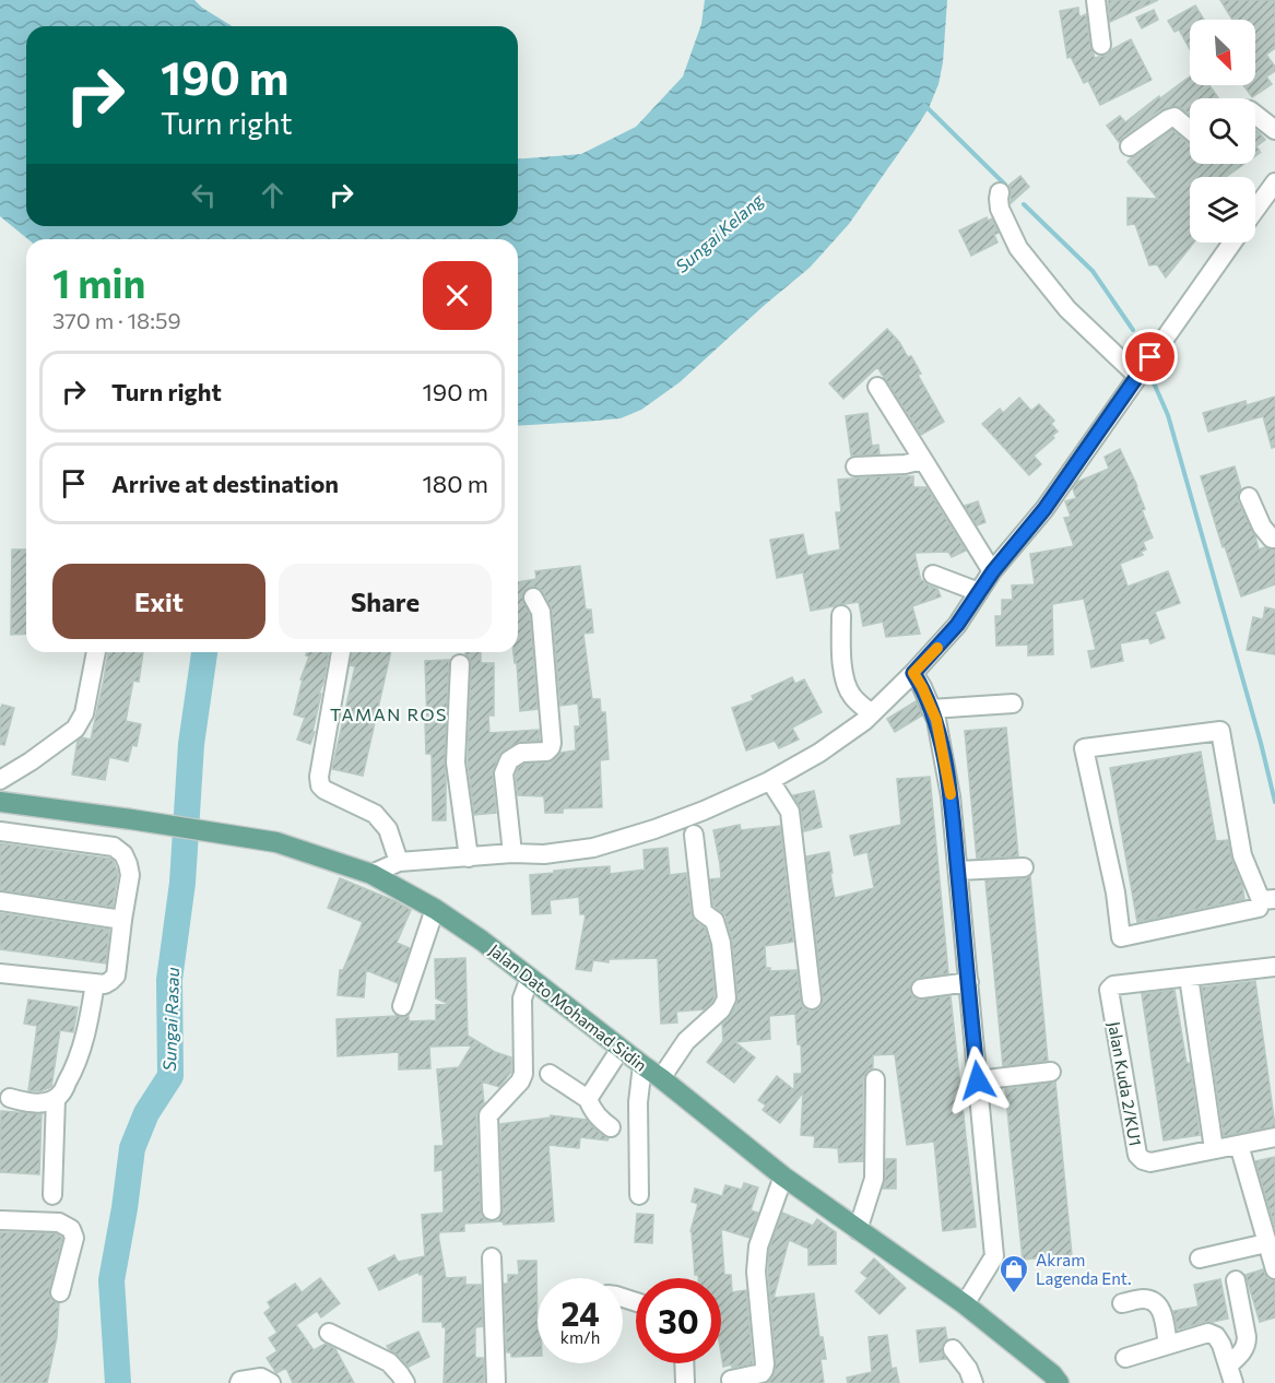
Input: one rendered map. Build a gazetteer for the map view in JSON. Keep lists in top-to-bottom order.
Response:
{
  "streets": {
    "main road": ["Jalan Dato Mohamad Sidin"],
    "street": ["Jalan Kuda 2/KU1"]
  },
  "districts": ["TAMAN ROS"],
  "water": ["Sungai Kelang", "Sungai Rasau"],
  "places": {
    "shop": ["Akram Lagenda Ent."]
  },
  "north": "bottom right",
  "page": {
    "turn": ["190 m", "Turn right"],
    "heading": ["1 min", "370 m · 18:59"],
    "list": [
      {
        "name": "Turn right",
        "value": "190 m"
      },
      {
        "name": "Arrive at destination",
        "value": "180 m"
      }
    ],
    "buttons": ["Exit", "Share"],
    "speed": "24 km/h",
    "limit": "30"
  }
}
